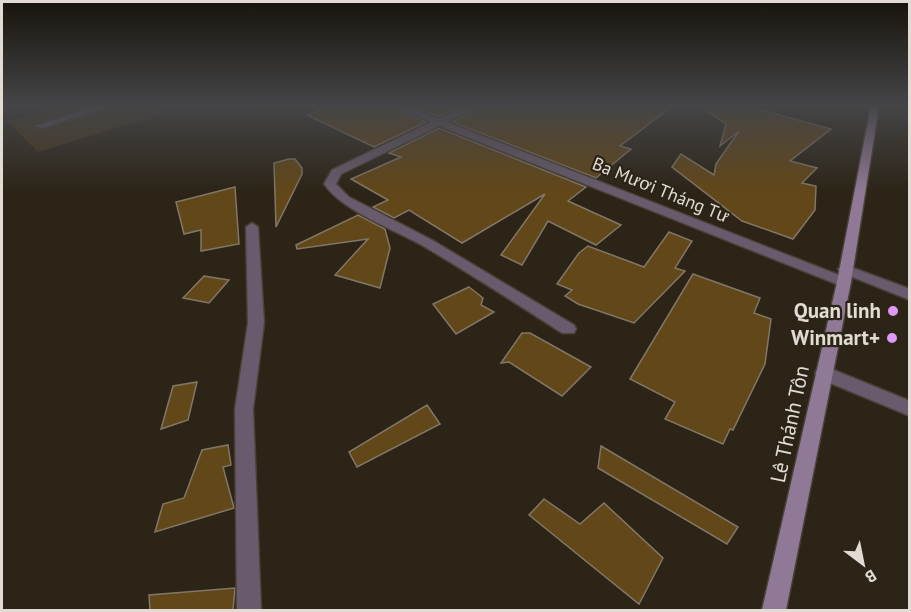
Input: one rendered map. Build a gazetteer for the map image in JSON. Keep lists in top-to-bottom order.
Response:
{
  "streets": {
    "main road": ["Lê Thánh Tôn"],
    "street": ["Ba Mươi Tháng Tư"]
  },
  "crossings": [
    ["Ba Mươi Tháng Tư", "Lê Thánh Tôn"]
  ],
  "places": ["Quan linh", "Winmart+"],
  "north": "bottom right"
}
